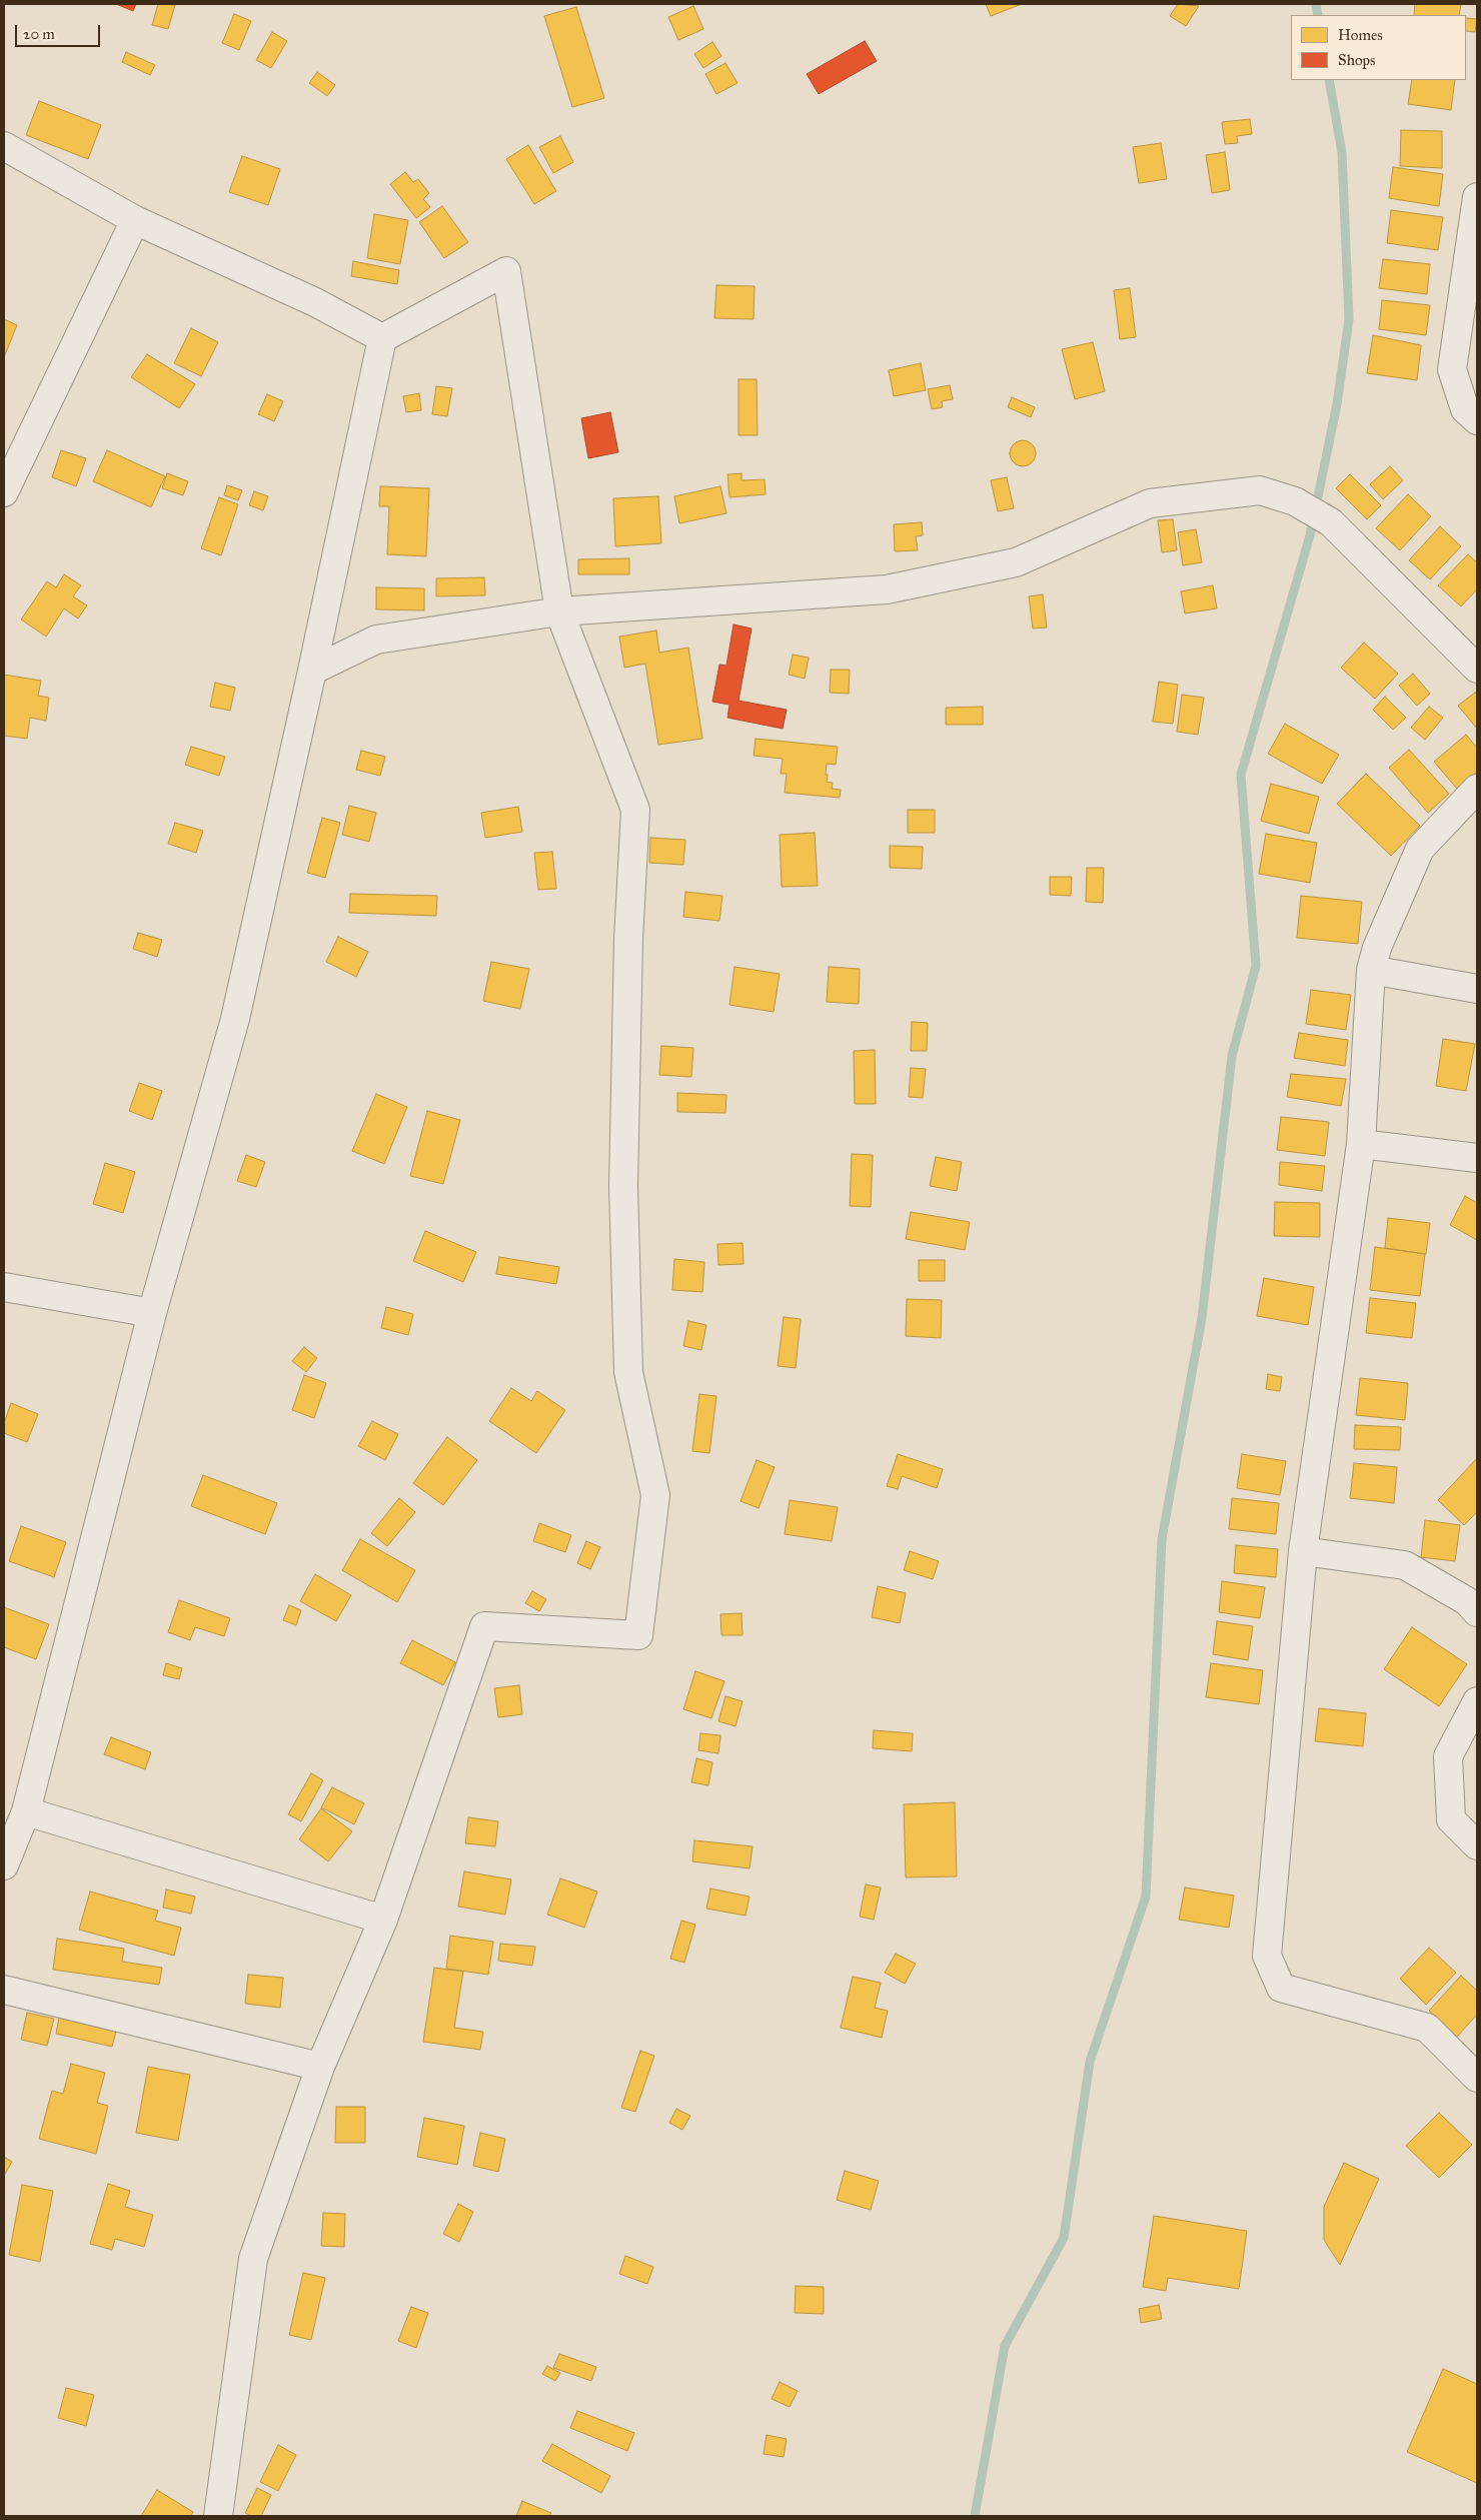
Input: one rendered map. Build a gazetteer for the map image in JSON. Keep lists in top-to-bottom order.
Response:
{
  "legend": ["Homes", "Shops"],
  "scale_bar": "20 m"
}
